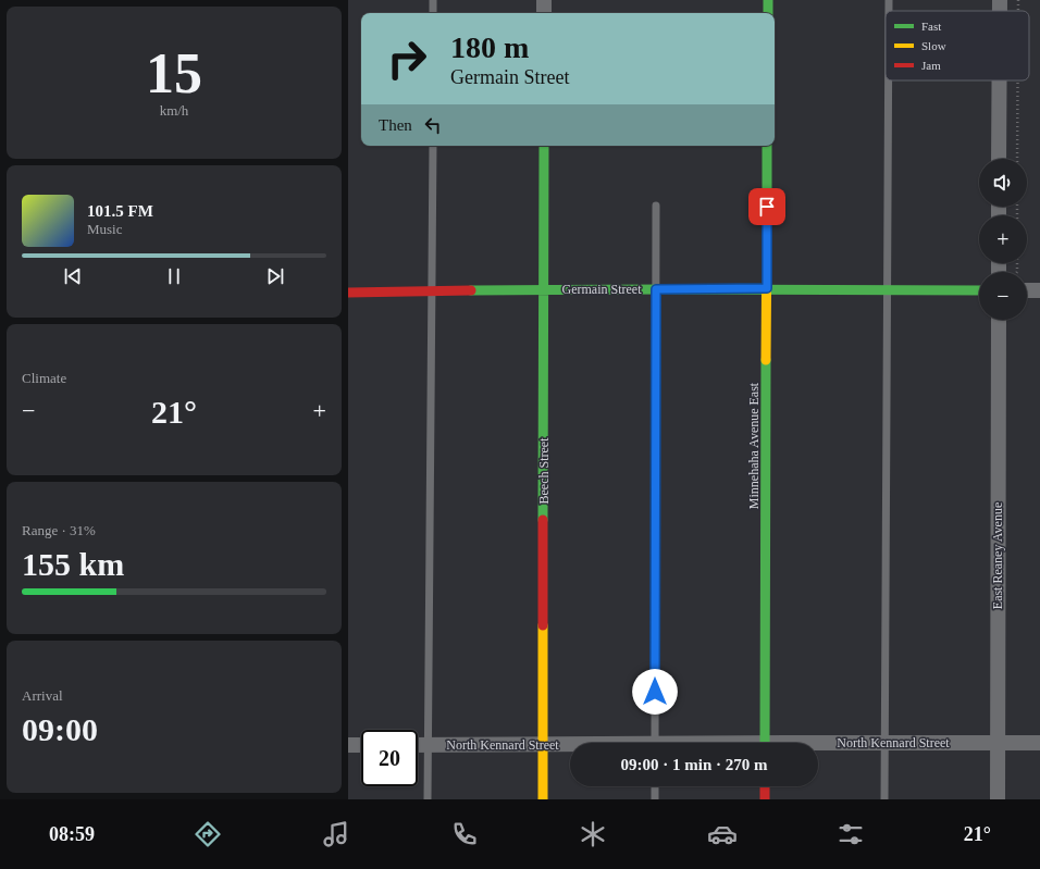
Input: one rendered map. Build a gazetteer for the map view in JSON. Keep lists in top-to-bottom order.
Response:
{
  "streets": {
    "street": [
      "Germain Street",
      "Minnehaha Avenue East",
      "Beech Street",
      "East Reaney Avenue",
      "North Kennard Street"
    ]
  },
  "crossings": [
    ["Germain Street", "Minnehaha Avenue East"],
    ["Germain Street", "Beech Street"],
    ["Beech Street", "North Kennard Street"],
    ["East Reaney Avenue", "North Kennard Street"]
  ],
  "legend": ["Fast", "Slow", "Jam"],
  "page": {
    "tile": [
      ["15", "km/h"],
      "Climate",
      ["Range · 31%", "155 km"],
      ["Arrival", "09:00"]
    ],
    "turn": ["180 m", "Germain Street"],
    "then": "Then",
    "map_buttons": ["+", "−"],
    "song": ["101.5 FM", "Music"],
    "heat": ["−", "21°", "+"],
    "limit": "20",
    "trip": "09:00 · 1 min · 270 m",
    "tabs": ["08:59", "21°"]
  }
}
